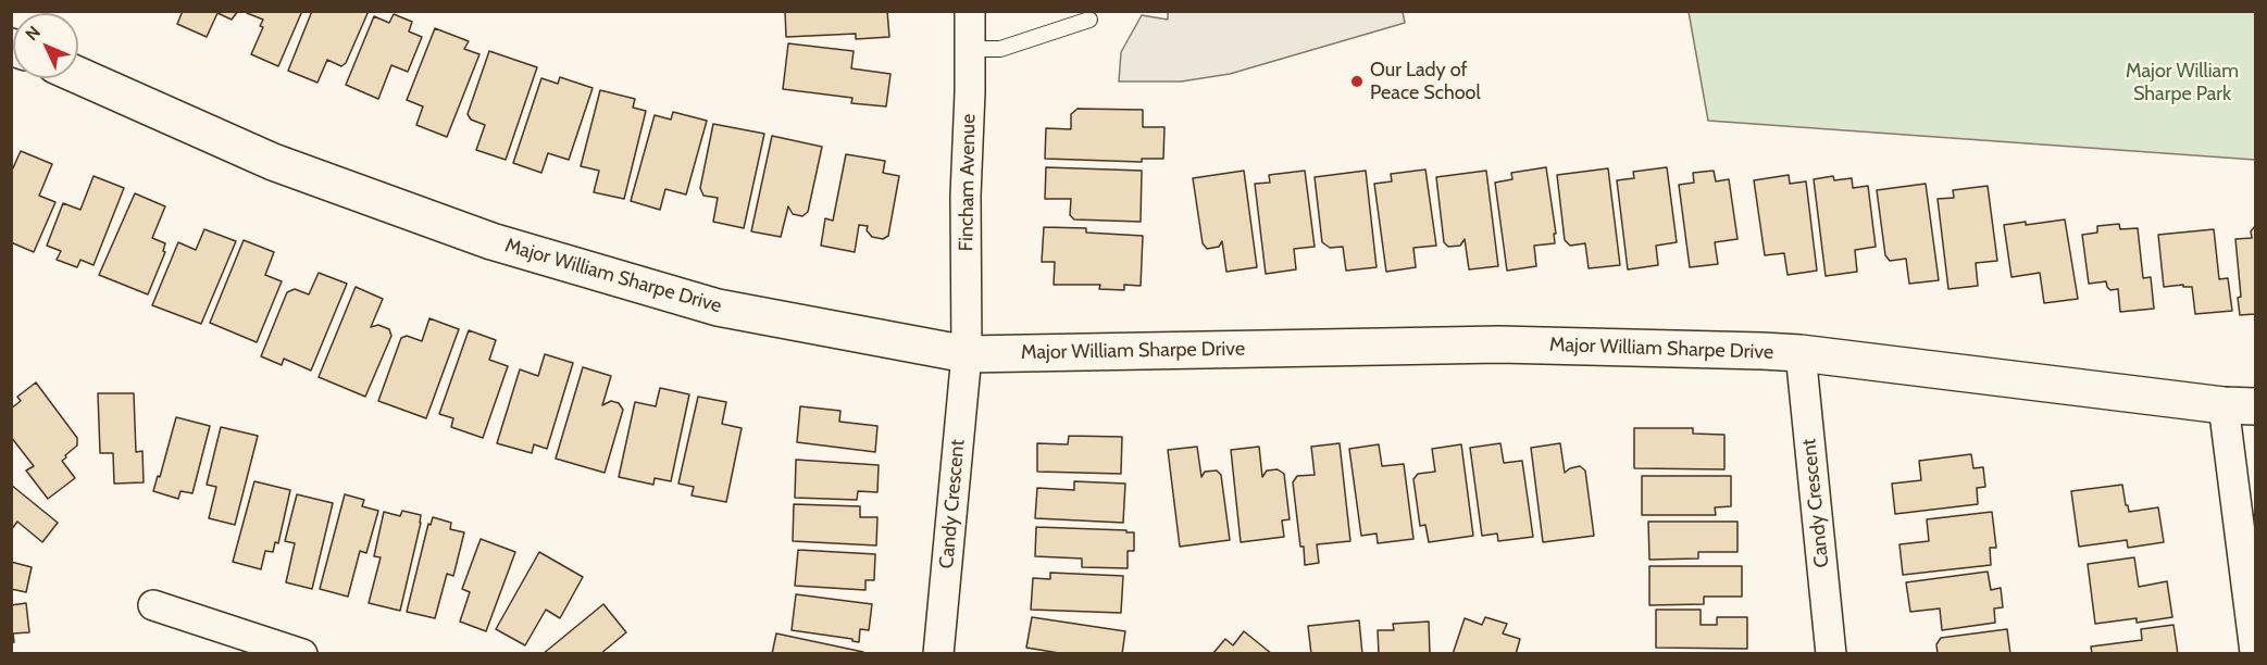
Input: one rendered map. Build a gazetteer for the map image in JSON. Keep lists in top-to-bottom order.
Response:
{
  "streets": {
    "street": ["Fincham Avenue", "Major William Sharpe Drive", "Candy Crescent"]
  },
  "crossings": [
    ["Fincham Avenue", "Major William Sharpe Drive"],
    ["Fincham Avenue", "Candy Crescent"],
    ["Major William Sharpe Drive", "Candy Crescent"]
  ],
  "parks": ["Major William Sharpe Park"],
  "places": ["Our Lady of Peace School"],
  "north": "top left"
}
